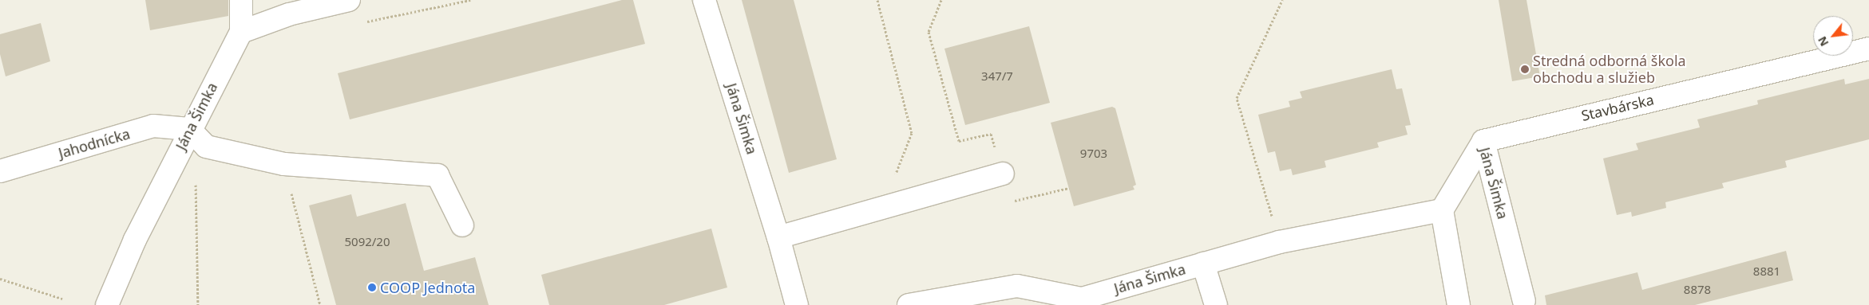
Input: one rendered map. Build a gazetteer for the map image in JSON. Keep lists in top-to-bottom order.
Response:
{
  "streets": {
    "street": ["Stavbárska", "Jána Šimka", "Jahodnícka"]
  },
  "crossings": [
    ["Stavbárska", "Jána Šimka"],
    ["Jána Šimka", "Jahodnícka"]
  ],
  "places": ["Stredná odborná škola obchodu a služieb", "COOP Jednota"],
  "house_numbers": [
    "347/7",
    "9703",
    "5092/20",
    "8881",
    "8878"
  ],
  "north": "bottom left"
}
